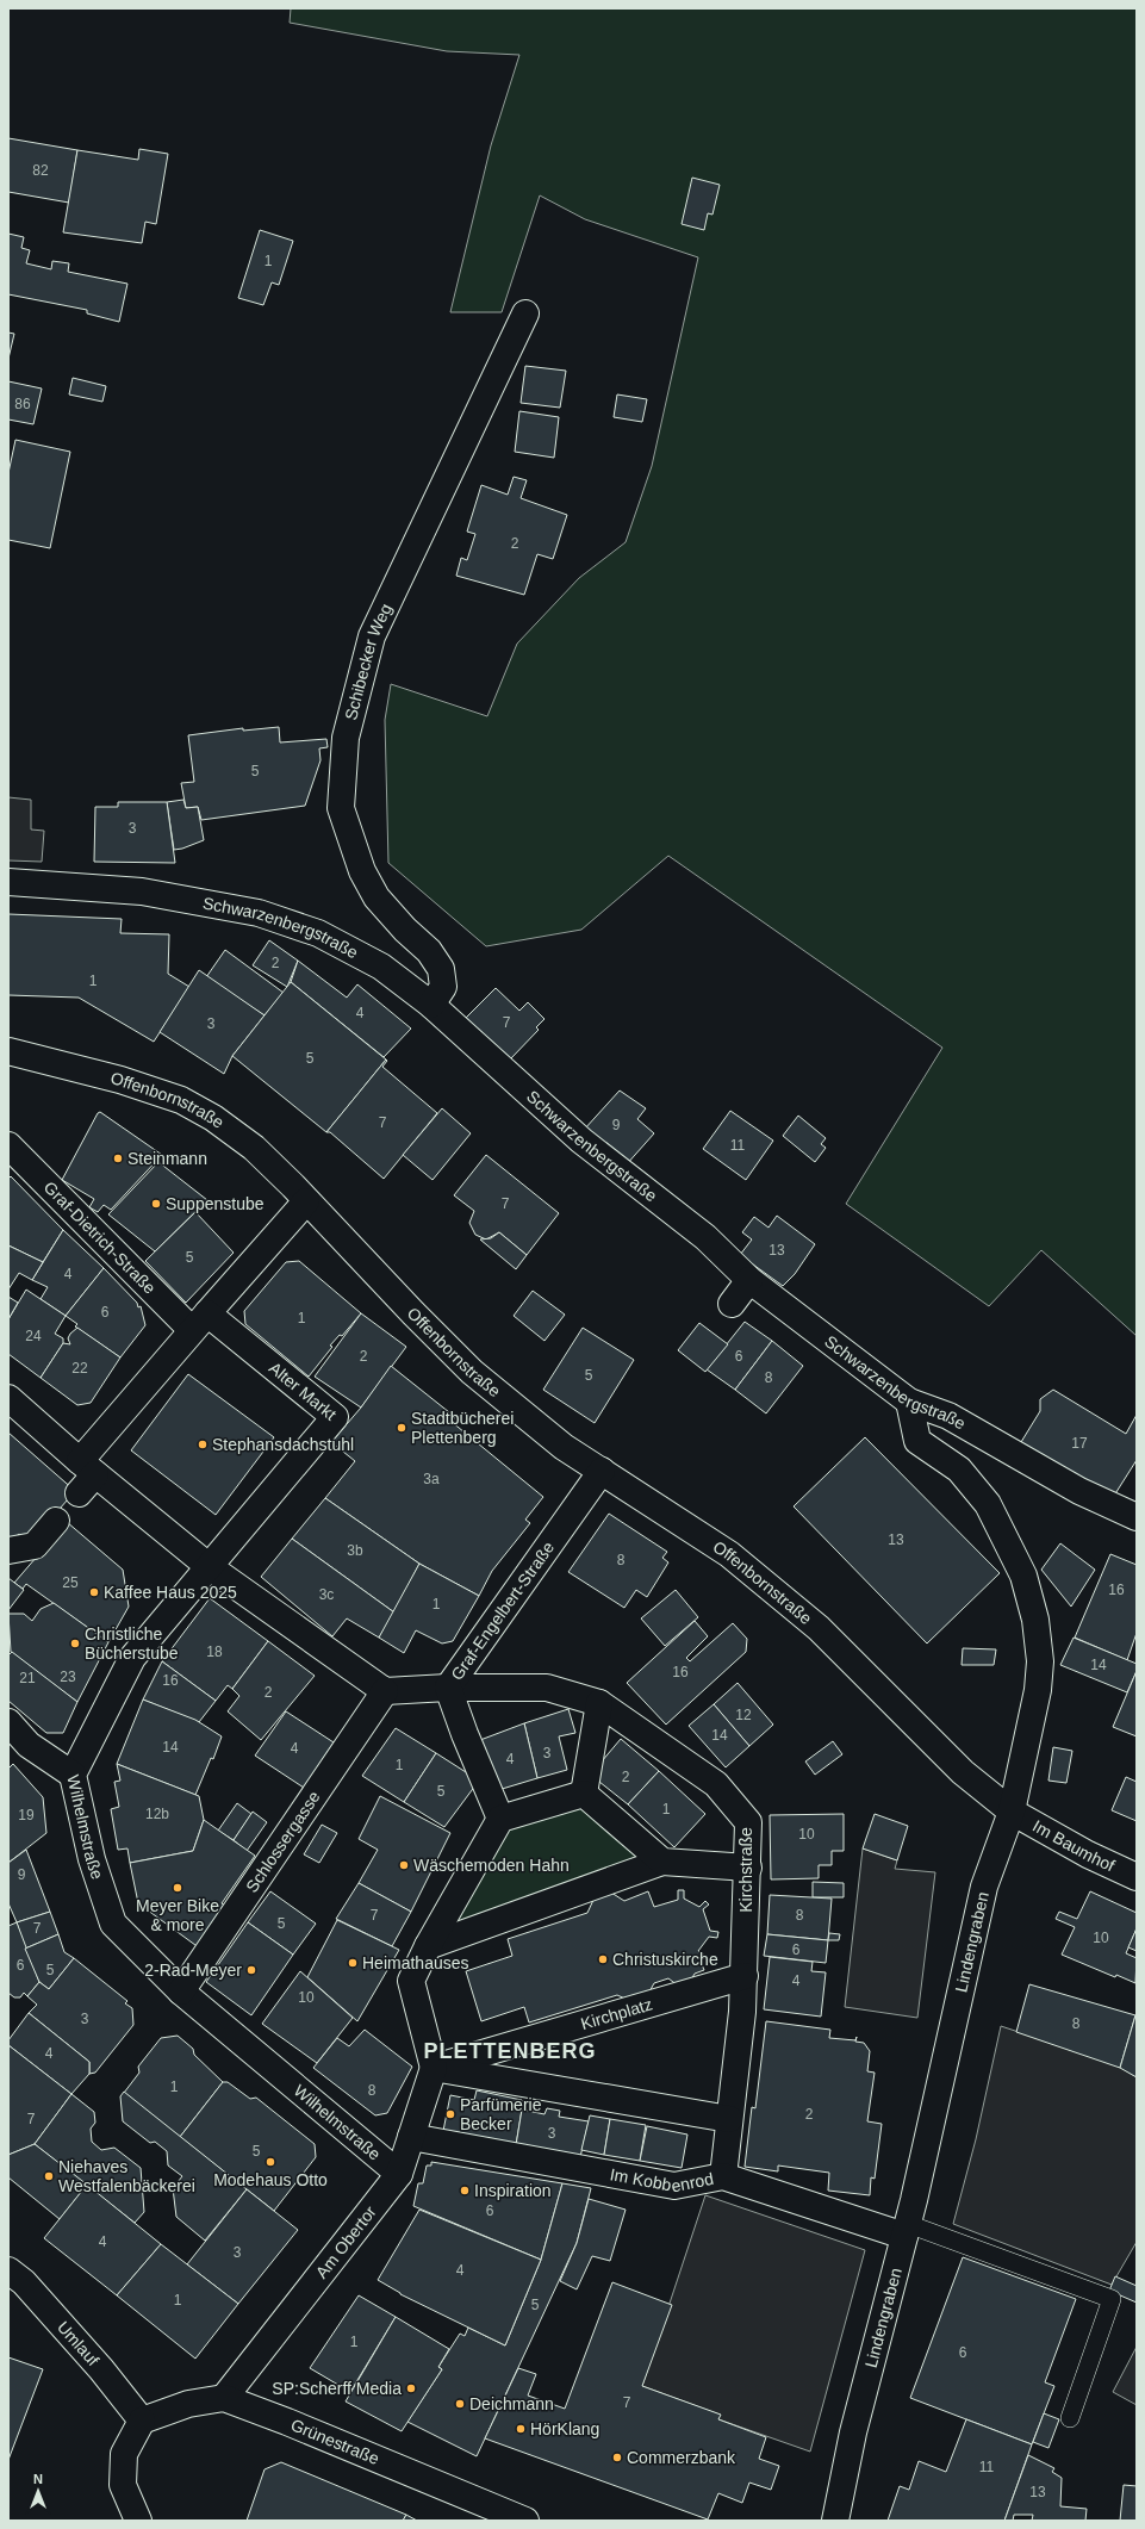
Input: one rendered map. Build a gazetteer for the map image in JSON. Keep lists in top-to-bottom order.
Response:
{
  "streets": {
    "street": [
      "Schibecker Weg",
      "Schwarzenbergstraße",
      "Offenbornstraße",
      "Graf-Dietrich-Straße",
      "Alter Markt",
      "Graf-Engelbert-Straße",
      "Wilhelmstraße",
      "Schlossergasse",
      "Im Baumhof",
      "Kirchstraße",
      "Lindengraben",
      "Kirchplatz",
      "Im Kobbenrod",
      "Am Obertor",
      "Umlauf",
      "Grünestraße"
    ]
  },
  "crossings": [
    ["Schibecker Weg", "Schwarzenbergstraße"],
    ["Schwarzenbergstraße", "Lindengraben"],
    ["Offenbornstraße", "Graf-Engelbert-Straße"],
    ["Offenbornstraße", "Im Baumhof"],
    ["Offenbornstraße", "Lindengraben"],
    ["Graf-Dietrich-Straße", "Alter Markt"],
    ["Alter Markt", "Wilhelmstraße"],
    ["Graf-Engelbert-Straße", "Schlossergasse"],
    ["Graf-Engelbert-Straße", "Kirchstraße"],
    ["Wilhelmstraße", "Schlossergasse"],
    ["Wilhelmstraße", "Am Obertor"],
    ["Im Baumhof", "Lindengraben"],
    ["Kirchstraße", "Kirchplatz"],
    ["Kirchstraße", "Im Kobbenrod"],
    ["Lindengraben", "Im Kobbenrod"],
    ["Kirchplatz", "Am Obertor"],
    ["Im Kobbenrod", "Am Obertor"],
    ["Am Obertor", "Grünestraße"]
  ],
  "districts": ["PLETTENBERG"],
  "places": [
    "Steinmann",
    "Suppenstube",
    "Stadtbücherei Plettenberg",
    "Stephansdachstuhl",
    "Kaffee Haus 2025",
    "Christliche Bücherstube",
    "Wäschemoden Hahn",
    "Meyer Bike & more",
    "Christuskirche",
    "Heimathauses",
    "2-Rad-Meyer",
    "Parfümerie Becker",
    "Modehaus Otto",
    "Niehaves Westfalenbäckerei",
    "Inspiration",
    "SP:Scherff Media",
    "Deichmann",
    "HörKlang",
    "Commerzbank"
  ],
  "house_numbers": [
    "82",
    "1",
    "86",
    "2",
    "5",
    "3",
    "2",
    "1",
    "4",
    "7",
    "3",
    "5",
    "7",
    "9",
    "11",
    "7",
    "13",
    "5",
    "4",
    "6",
    "1",
    "24",
    "2",
    "6",
    "22",
    "5",
    "8",
    "17",
    "3a",
    "13",
    "3b",
    "8",
    "25",
    "16",
    "3c",
    "1",
    "18",
    "14",
    "16",
    "23",
    "21",
    "16",
    "2",
    "12",
    "14",
    "14",
    "4",
    "3",
    "4",
    "1",
    "2",
    "5",
    "1",
    "12b",
    "19",
    "10",
    "9",
    "7",
    "8",
    "5",
    "7",
    "10",
    "6",
    "6",
    "5",
    "4",
    "10",
    "3",
    "8",
    "4",
    "1",
    "8",
    "2",
    "7",
    "3",
    "5",
    "6",
    "4",
    "3",
    "4",
    "1",
    "5",
    "1",
    "6",
    "7",
    "11",
    "13"
  ],
  "north": "top"
}
